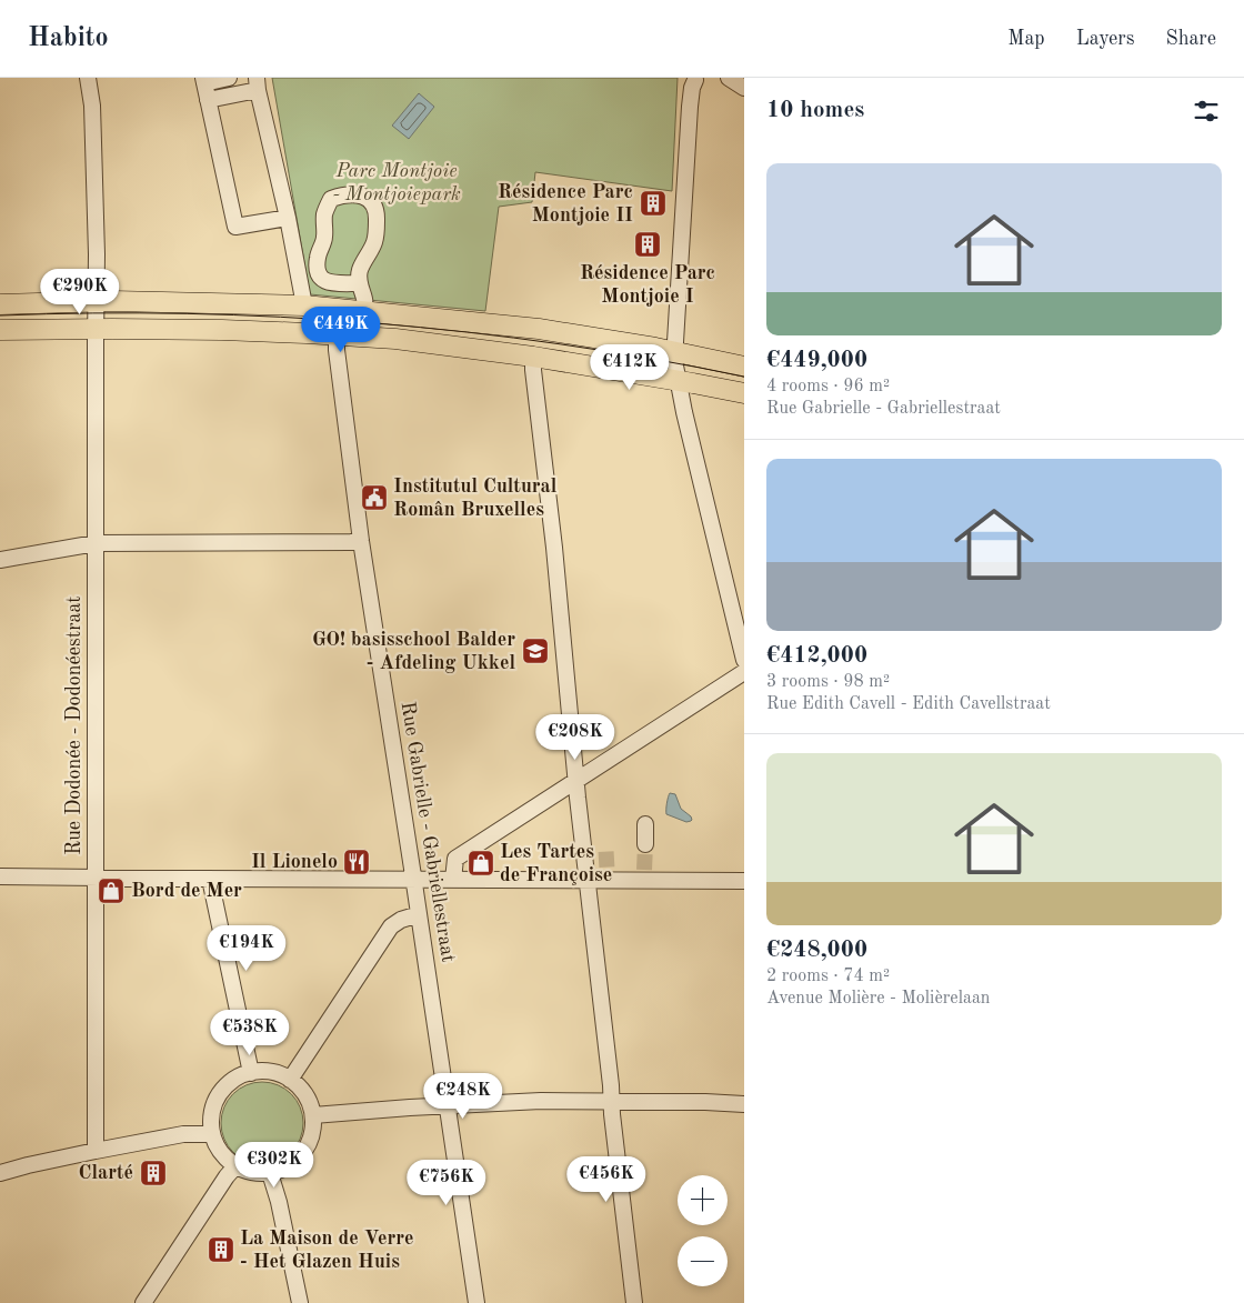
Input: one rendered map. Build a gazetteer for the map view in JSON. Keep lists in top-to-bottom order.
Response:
{
  "streets": {
    "street": ["Rue Dodonée - Dodonéestraat", "Rue Gabrielle - Gabriellestraat"]
  },
  "parks": ["Parc Montjoie - Montjoiepark"],
  "places": {
    "building": [
      "Résidence Parc Montjoie II",
      "Résidence Parc Montjoie I",
      "Clarté",
      "La Maison de Verre - Het Glazen Huis"
    ],
    "public building": ["Institutul Cultural Român Bruxelles"],
    "school or university": ["GO! basisschool Balder - Afdeling Ukkel"],
    "restaurant": ["Il Lionelo"],
    "shop": ["Les Tartes de Françoise", "Bord de Mer"]
  },
  "page": {
    "header": "Habito",
    "nav": ["Map", "Layers", "Share"],
    "heading": "10 homes",
    "list": [
      {
        "name": "€449,000",
        "note": "4 rooms · 96 m² · Rue Gabrielle - Gabriellestraat"
      },
      {
        "name": "€412,000",
        "note": "3 rooms · 98 m² · Rue Edith Cavell - Edith Cavellstraat"
      },
      {
        "name": "€248,000",
        "note": "2 rooms · 74 m² · Avenue Molière - Molièrelaan"
      }
    ],
    "price": [
      "€290K",
      "€449K",
      "€412K",
      "€208K",
      "€194K",
      "€538K",
      "€248K",
      "€302K",
      "€456K",
      "€756K"
    ],
    "map_buttons": ["+", "−"]
  }
}
